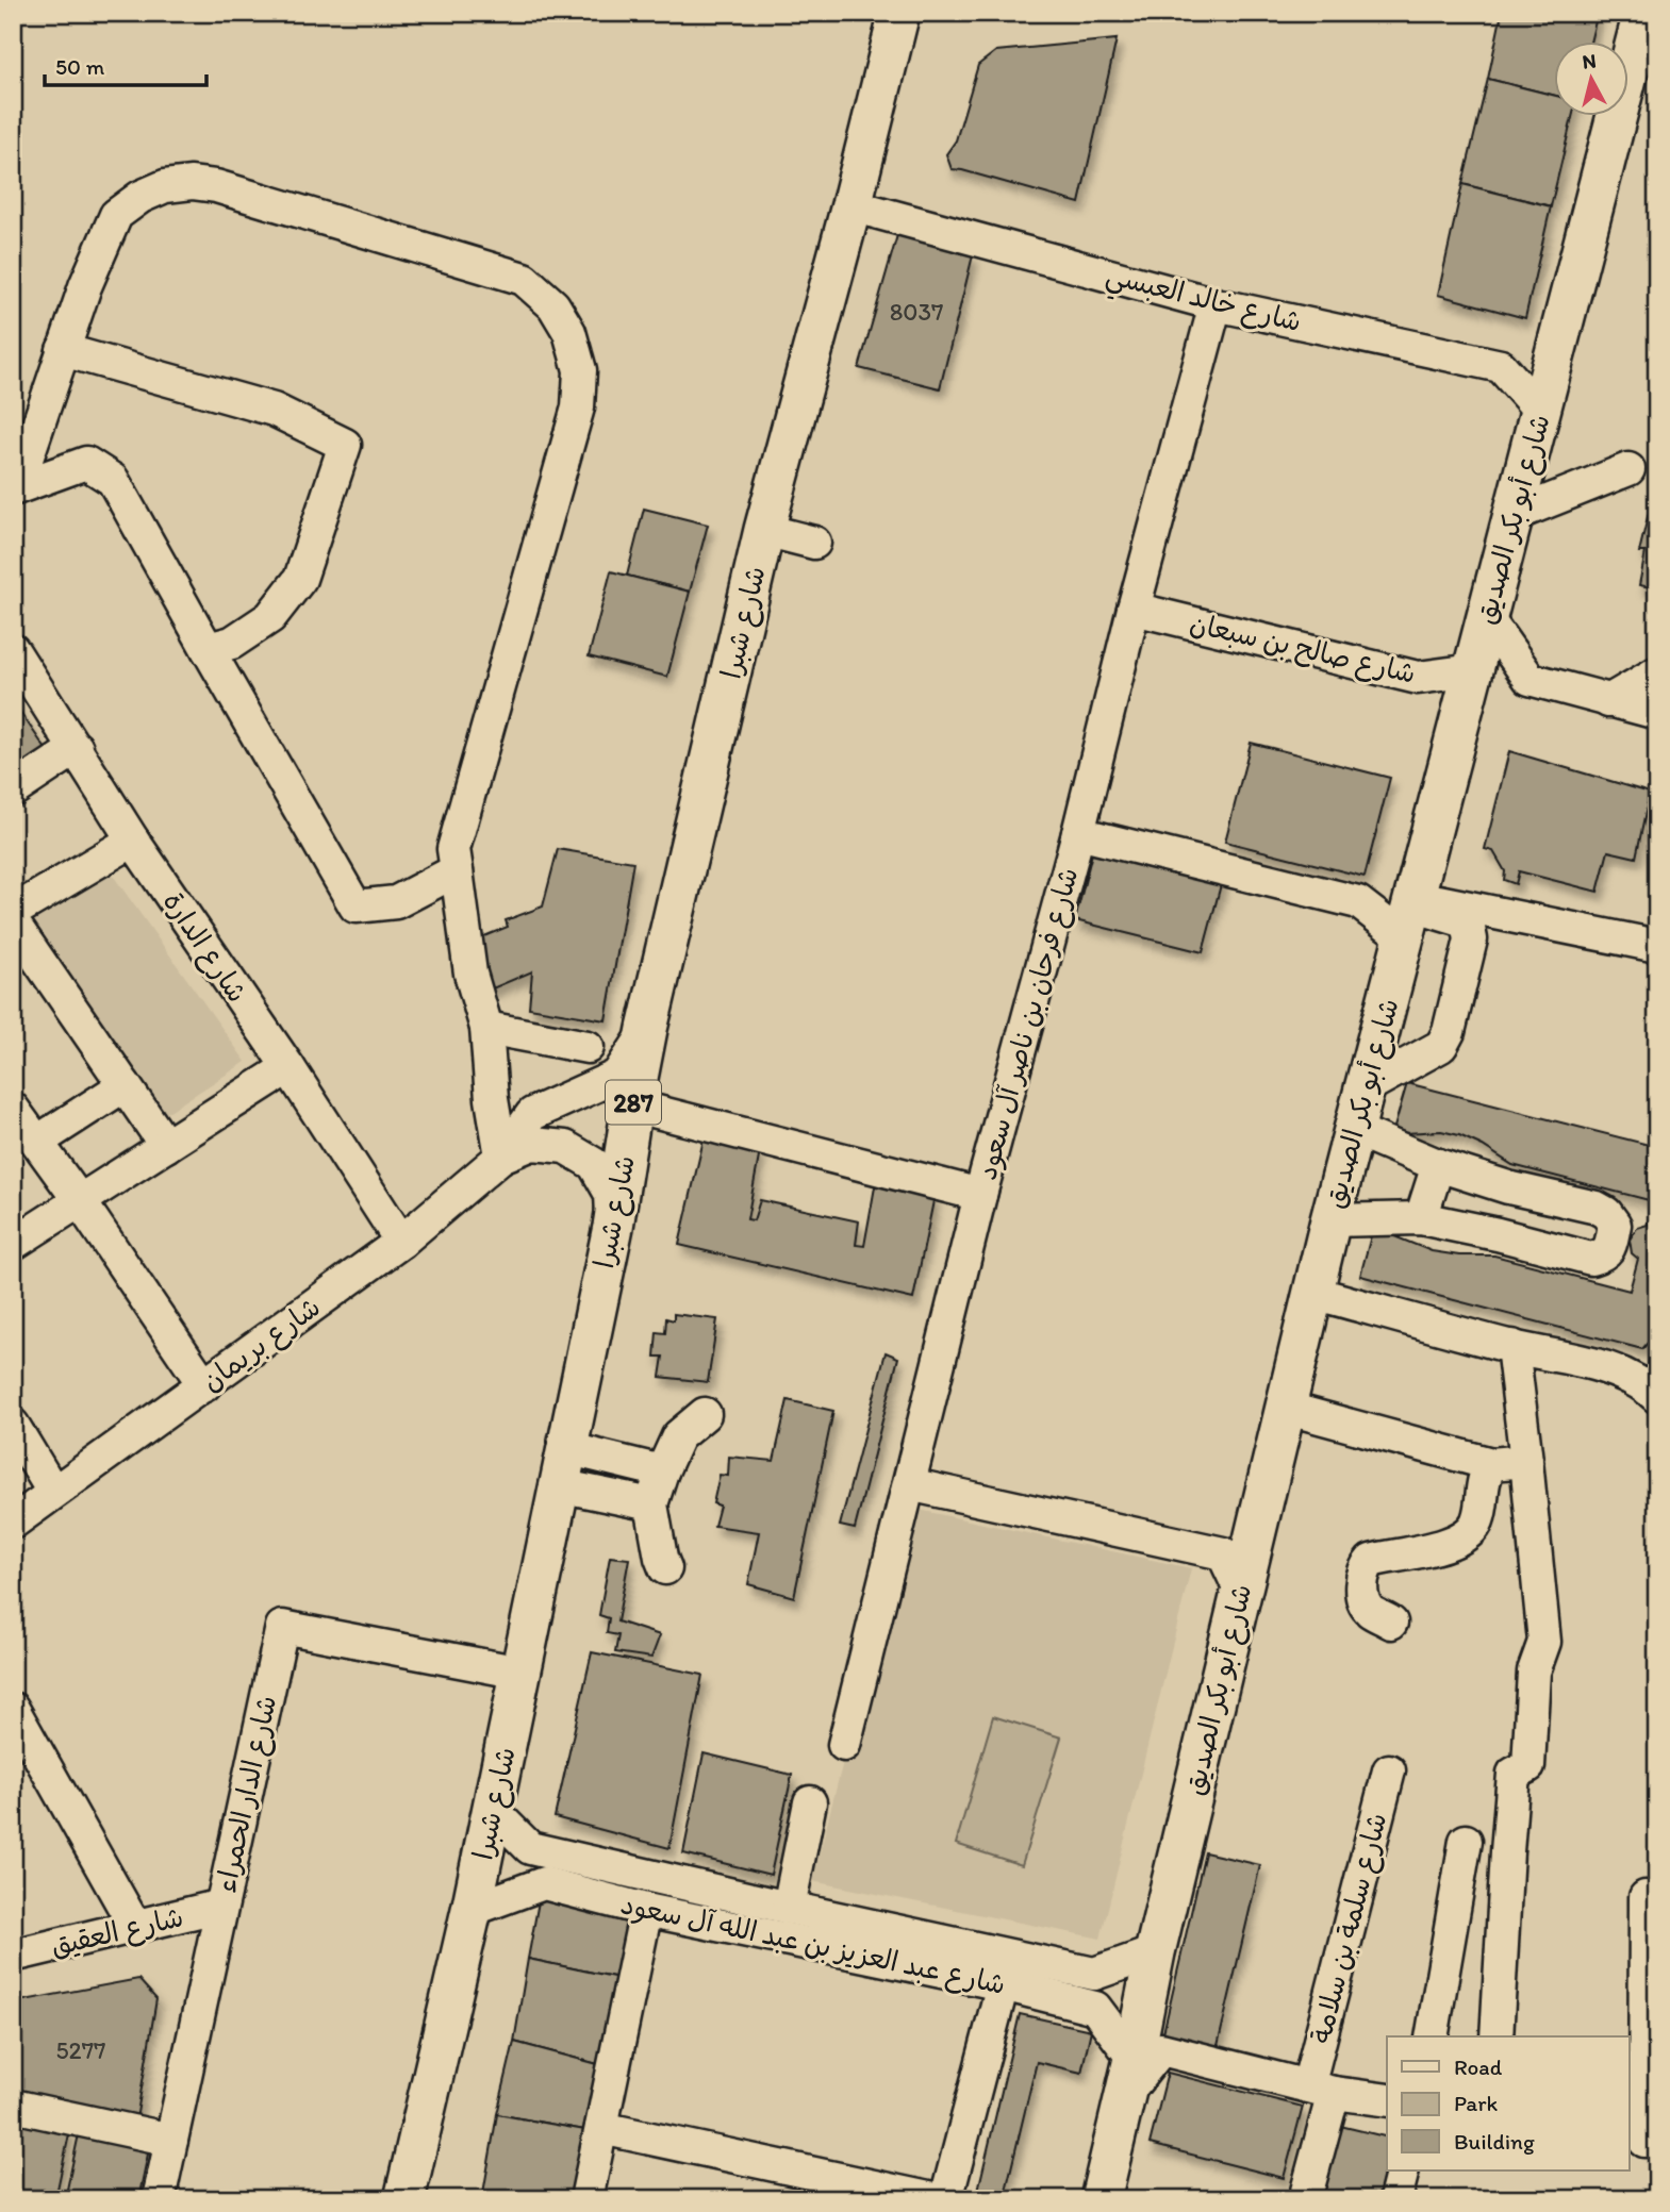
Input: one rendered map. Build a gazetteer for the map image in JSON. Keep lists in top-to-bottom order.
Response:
{
  "streets": {
    "main road": ["شارع أبو بكر الصديق", "شارع شبرا", "287"],
    "street": [
      "شارع خالد العبسي",
      "شارع صالح بن سبعان",
      "شارع الدارة",
      "شارع فرحان بن ناصر آل سعود",
      "شارع بريمان",
      "شارع الدار الحمراء",
      "شارع سلمة بن سلامة",
      "شارع العقيق",
      "شارع عبد العزيز بن عبد الله آل سعود"
    ]
  },
  "crossings": [
    ["شارع خالد العبسي", "شارع أبو بكر الصديق"],
    ["شارع خالد العبسي", "شارع شبرا"],
    ["شارع خالد العبسي", "شارع فرحان بن ناصر آل سعود"],
    ["شارع أبو بكر الصديق", "شارع صالح بن سبعان"],
    ["شارع أبو بكر الصديق", "شارع عبد العزيز بن عبد الله آل سعود"],
    ["شارع شبرا", "شارع الدار الحمراء"],
    ["شارع شبرا", "شارع عبد العزيز بن عبد الله آل سعود"],
    ["شارع صالح بن سبعان", "شارع فرحان بن ناصر آل سعود"],
    ["شارع الدارة", "شارع بريمان"],
    ["شارع الدار الحمراء", "شارع العقيق"]
  ],
  "house_numbers": ["8037", "5277"],
  "legend": ["Road", "Park", "Building"],
  "scale_bar": "50 m",
  "north": "top"
}
